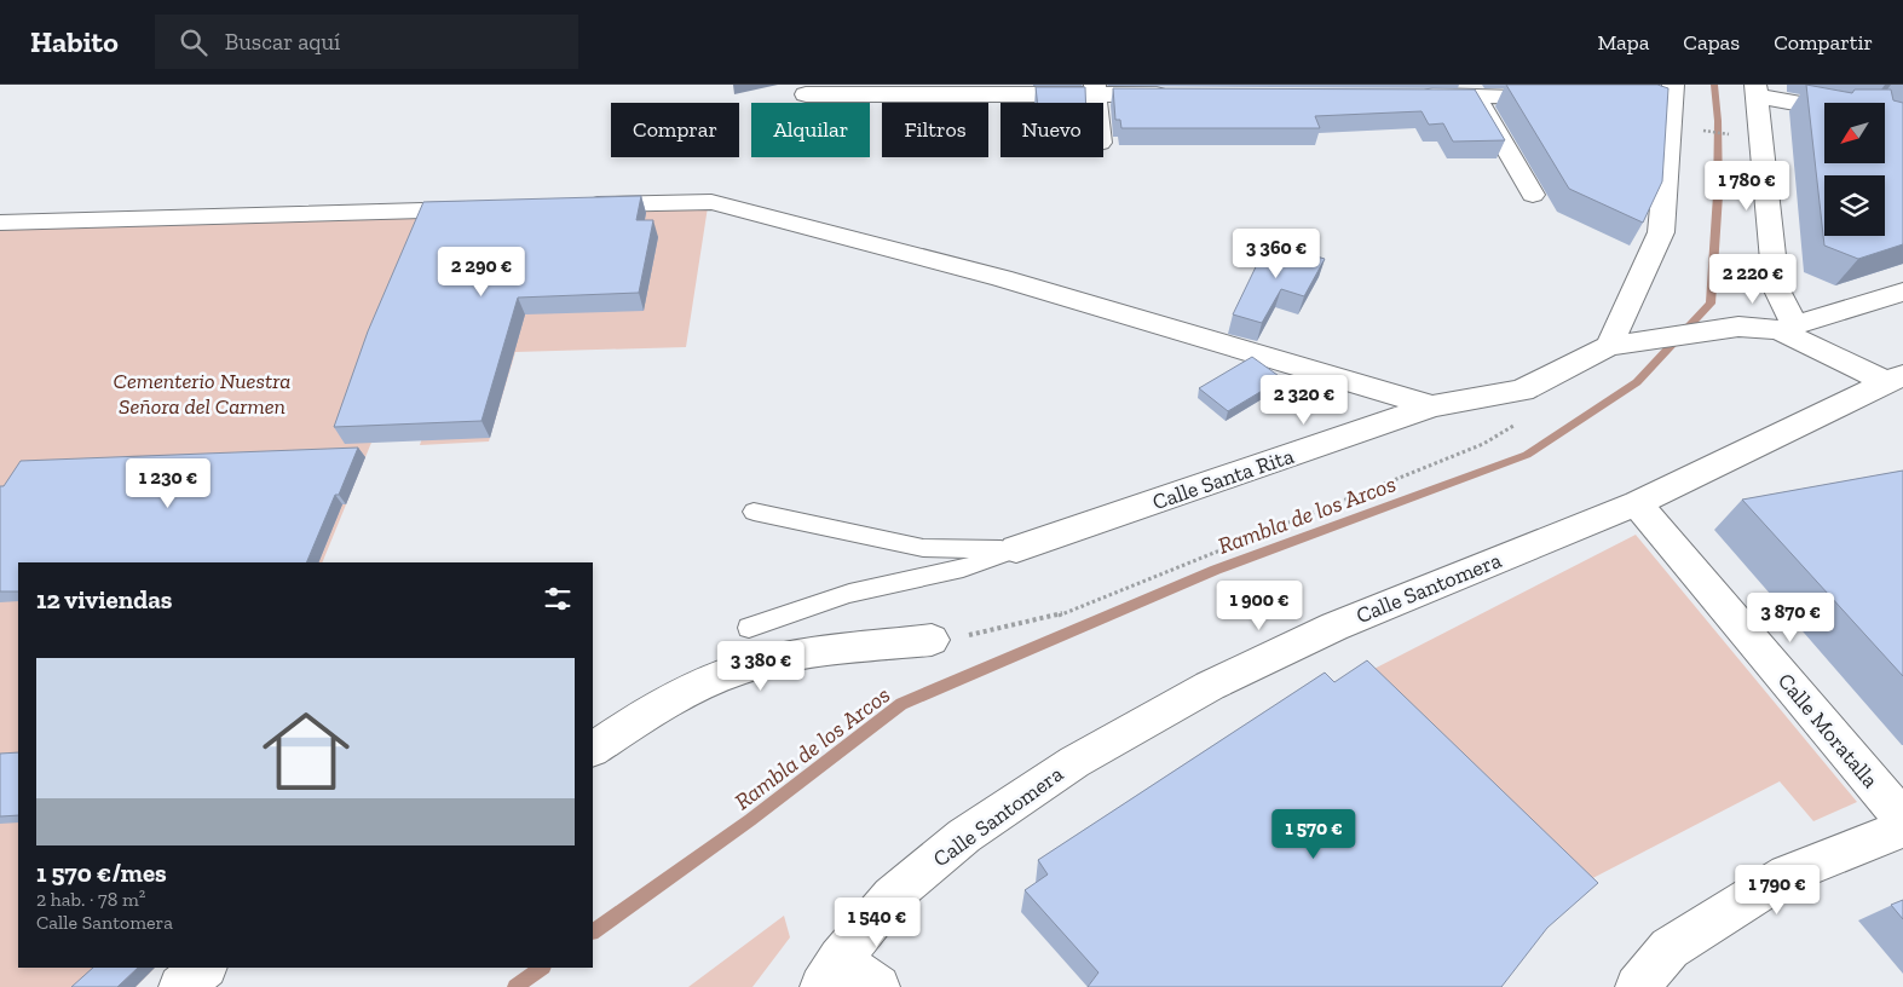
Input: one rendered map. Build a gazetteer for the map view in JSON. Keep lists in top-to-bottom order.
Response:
{
  "streets": {
    "street": ["Calle Santa Rita", "Calle Santomera", "Calle Moratalla"]
  },
  "crossings": [
    ["Calle Santa Rita", "Calle Santomera"],
    ["Calle Santomera", "Calle Moratalla"]
  ],
  "water": ["Rambla de los Arcos"],
  "parks": ["Cementerio Nuestra Señora del Carmen"],
  "north": "bottom left",
  "page": {
    "header": "Habito",
    "search": "Buscar aquí",
    "nav": ["Mapa", "Capas", "Compartir"],
    "chip": [
      "Comprar",
      "Alquilar",
      "Filtros",
      "Nuevo"
    ],
    "price": [
      "1 780 €",
      "3 360 €",
      "2 290 €",
      "2 220 €",
      "2 320 €",
      "1 230 €",
      "1 900 €",
      "3 870 €",
      "3 380 €",
      "1 570 €",
      "1 790 €",
      "1 540 €"
    ],
    "heading": "12 viviendas",
    "list": [
      {
        "name": "1 570 €/mes",
        "note": "2 hab. · 78 m² · Calle Santomera"
      }
    ]
  }
}
